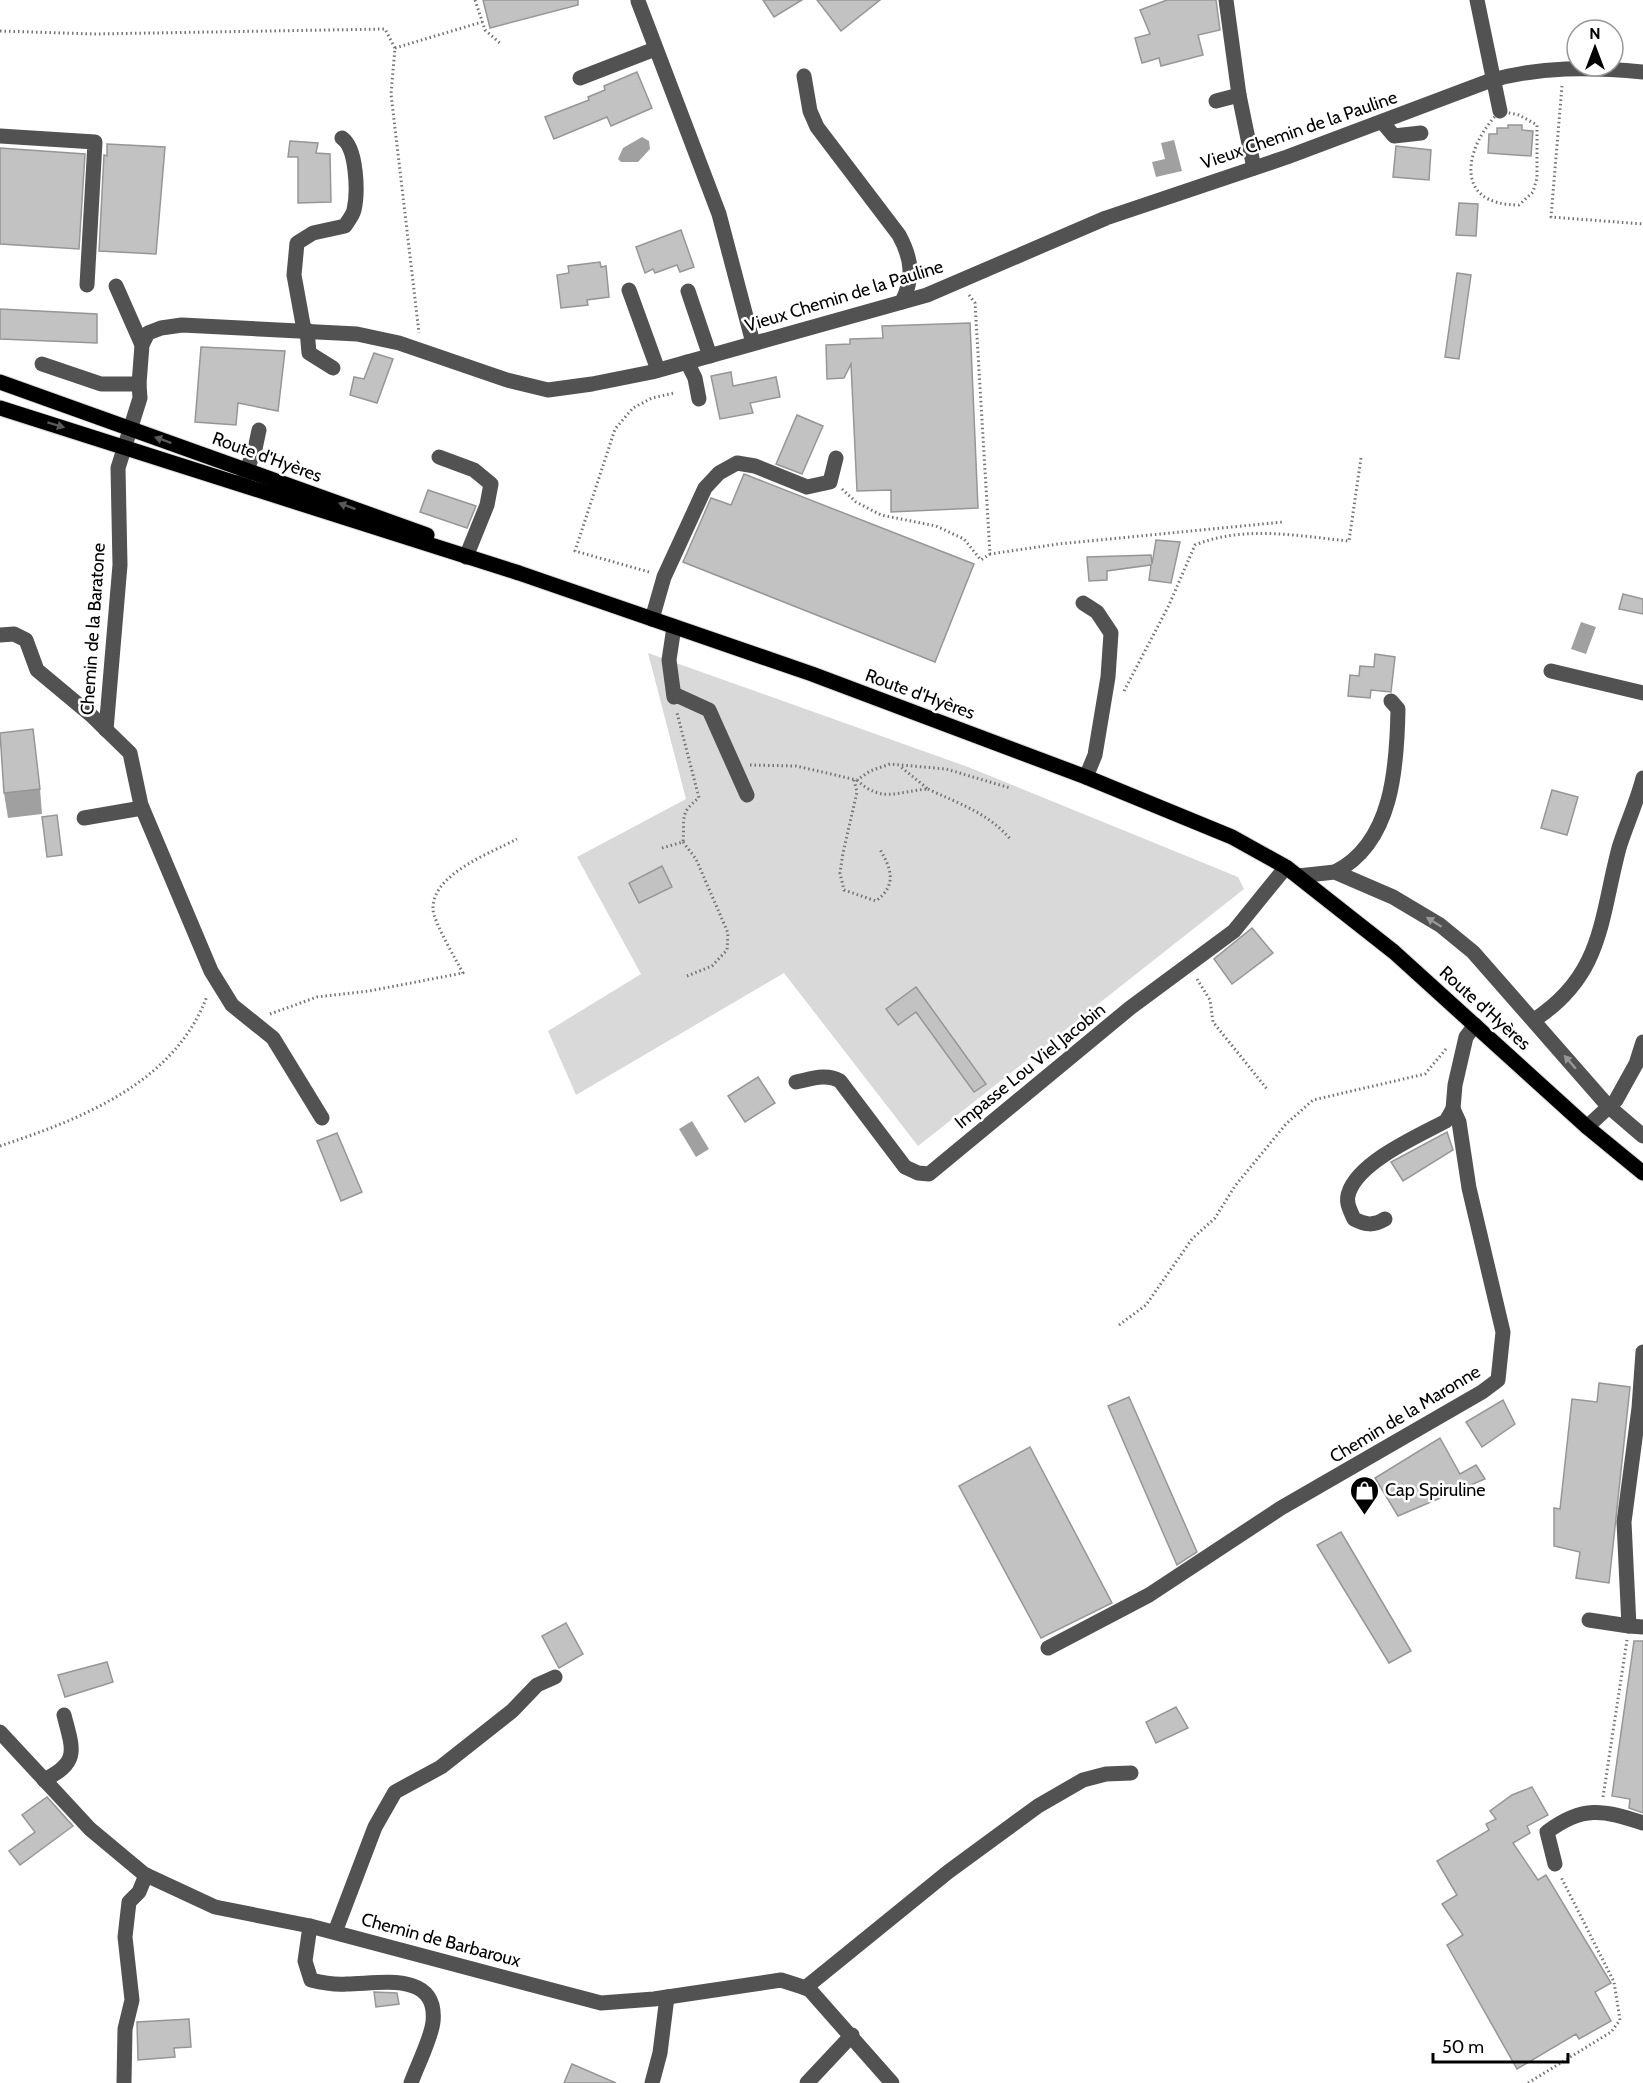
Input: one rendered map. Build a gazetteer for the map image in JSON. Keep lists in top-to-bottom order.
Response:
{
  "streets": {
    "main road": ["Route d'Hyères"],
    "street": [
      "Vieux Chemin de la Pauline",
      "Chemin de la Baratone",
      "Impasse Lou Viel Jacobin",
      "Chemin de la Maronne",
      "Chemin de Barbaroux"
    ]
  },
  "crossings": [
    ["Route d'Hyères", "Chemin de la Baratone"],
    ["Route d'Hyères", "Impasse Lou Viel Jacobin"],
    ["Route d'Hyères", "Chemin de la Maronne"]
  ],
  "places": {
    "shop": ["Cap Spiruline"]
  },
  "scale_bar": "50 m",
  "north": "top"
}
